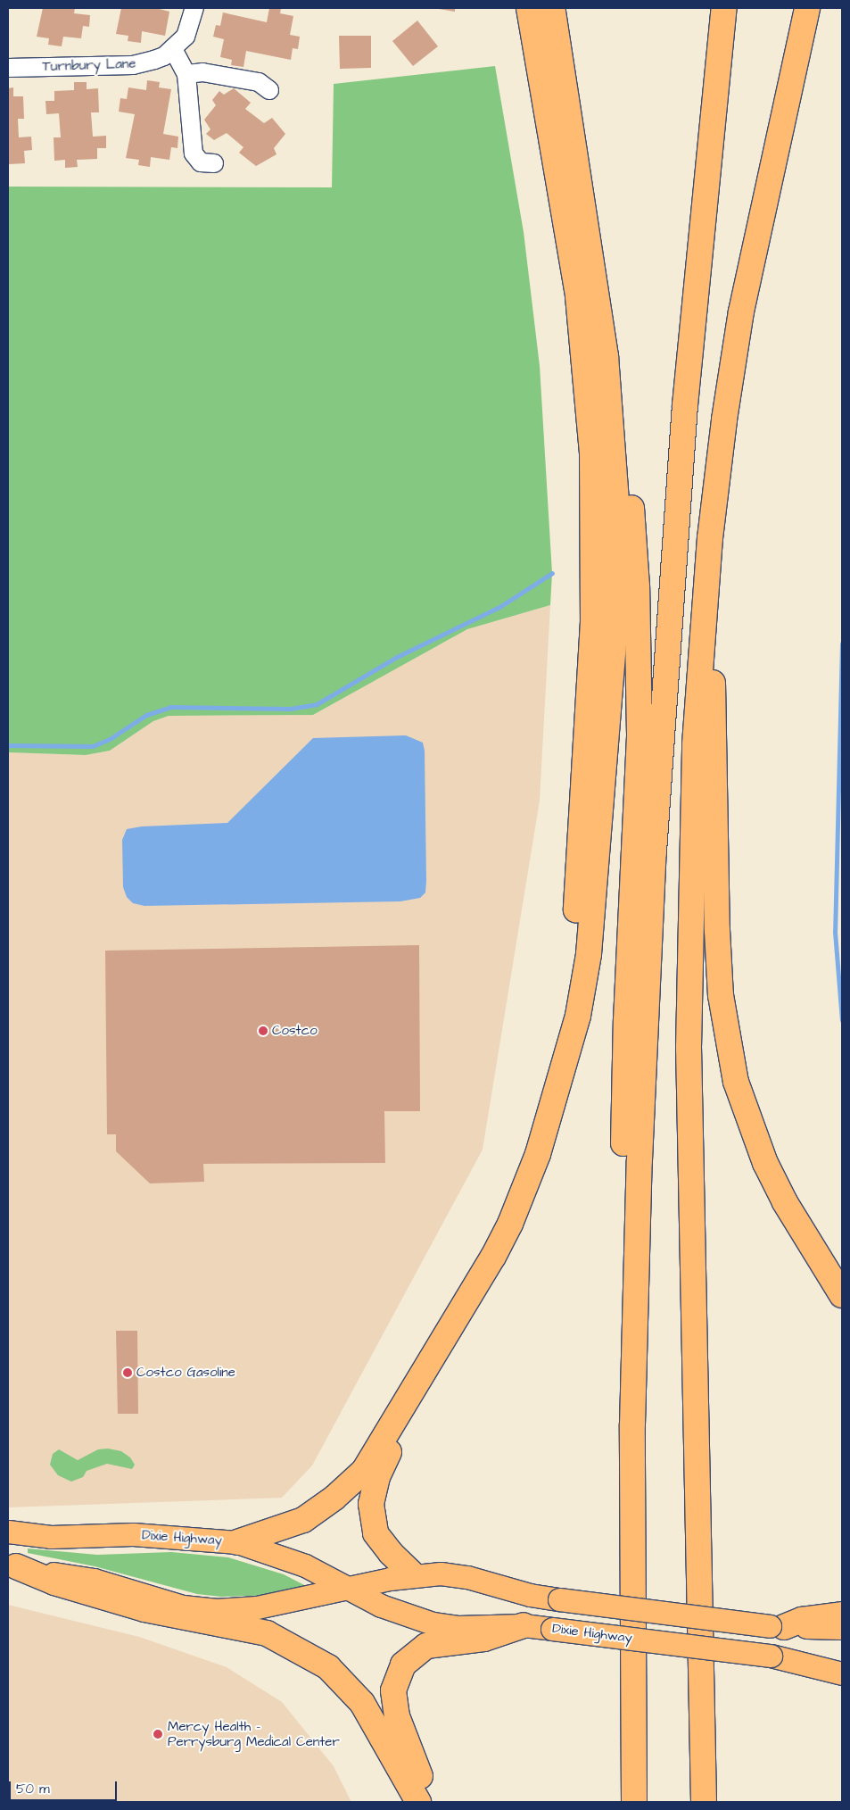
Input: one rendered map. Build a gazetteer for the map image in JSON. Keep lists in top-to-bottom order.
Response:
{
  "streets": {
    "main road": ["Dixie Highway"],
    "street": ["Turnbury Lane"]
  },
  "places": ["Costco", "Costco Gasoline", "Mercy Health - Perrysburg Medical Center"],
  "scale_bar": "50 m"
}
